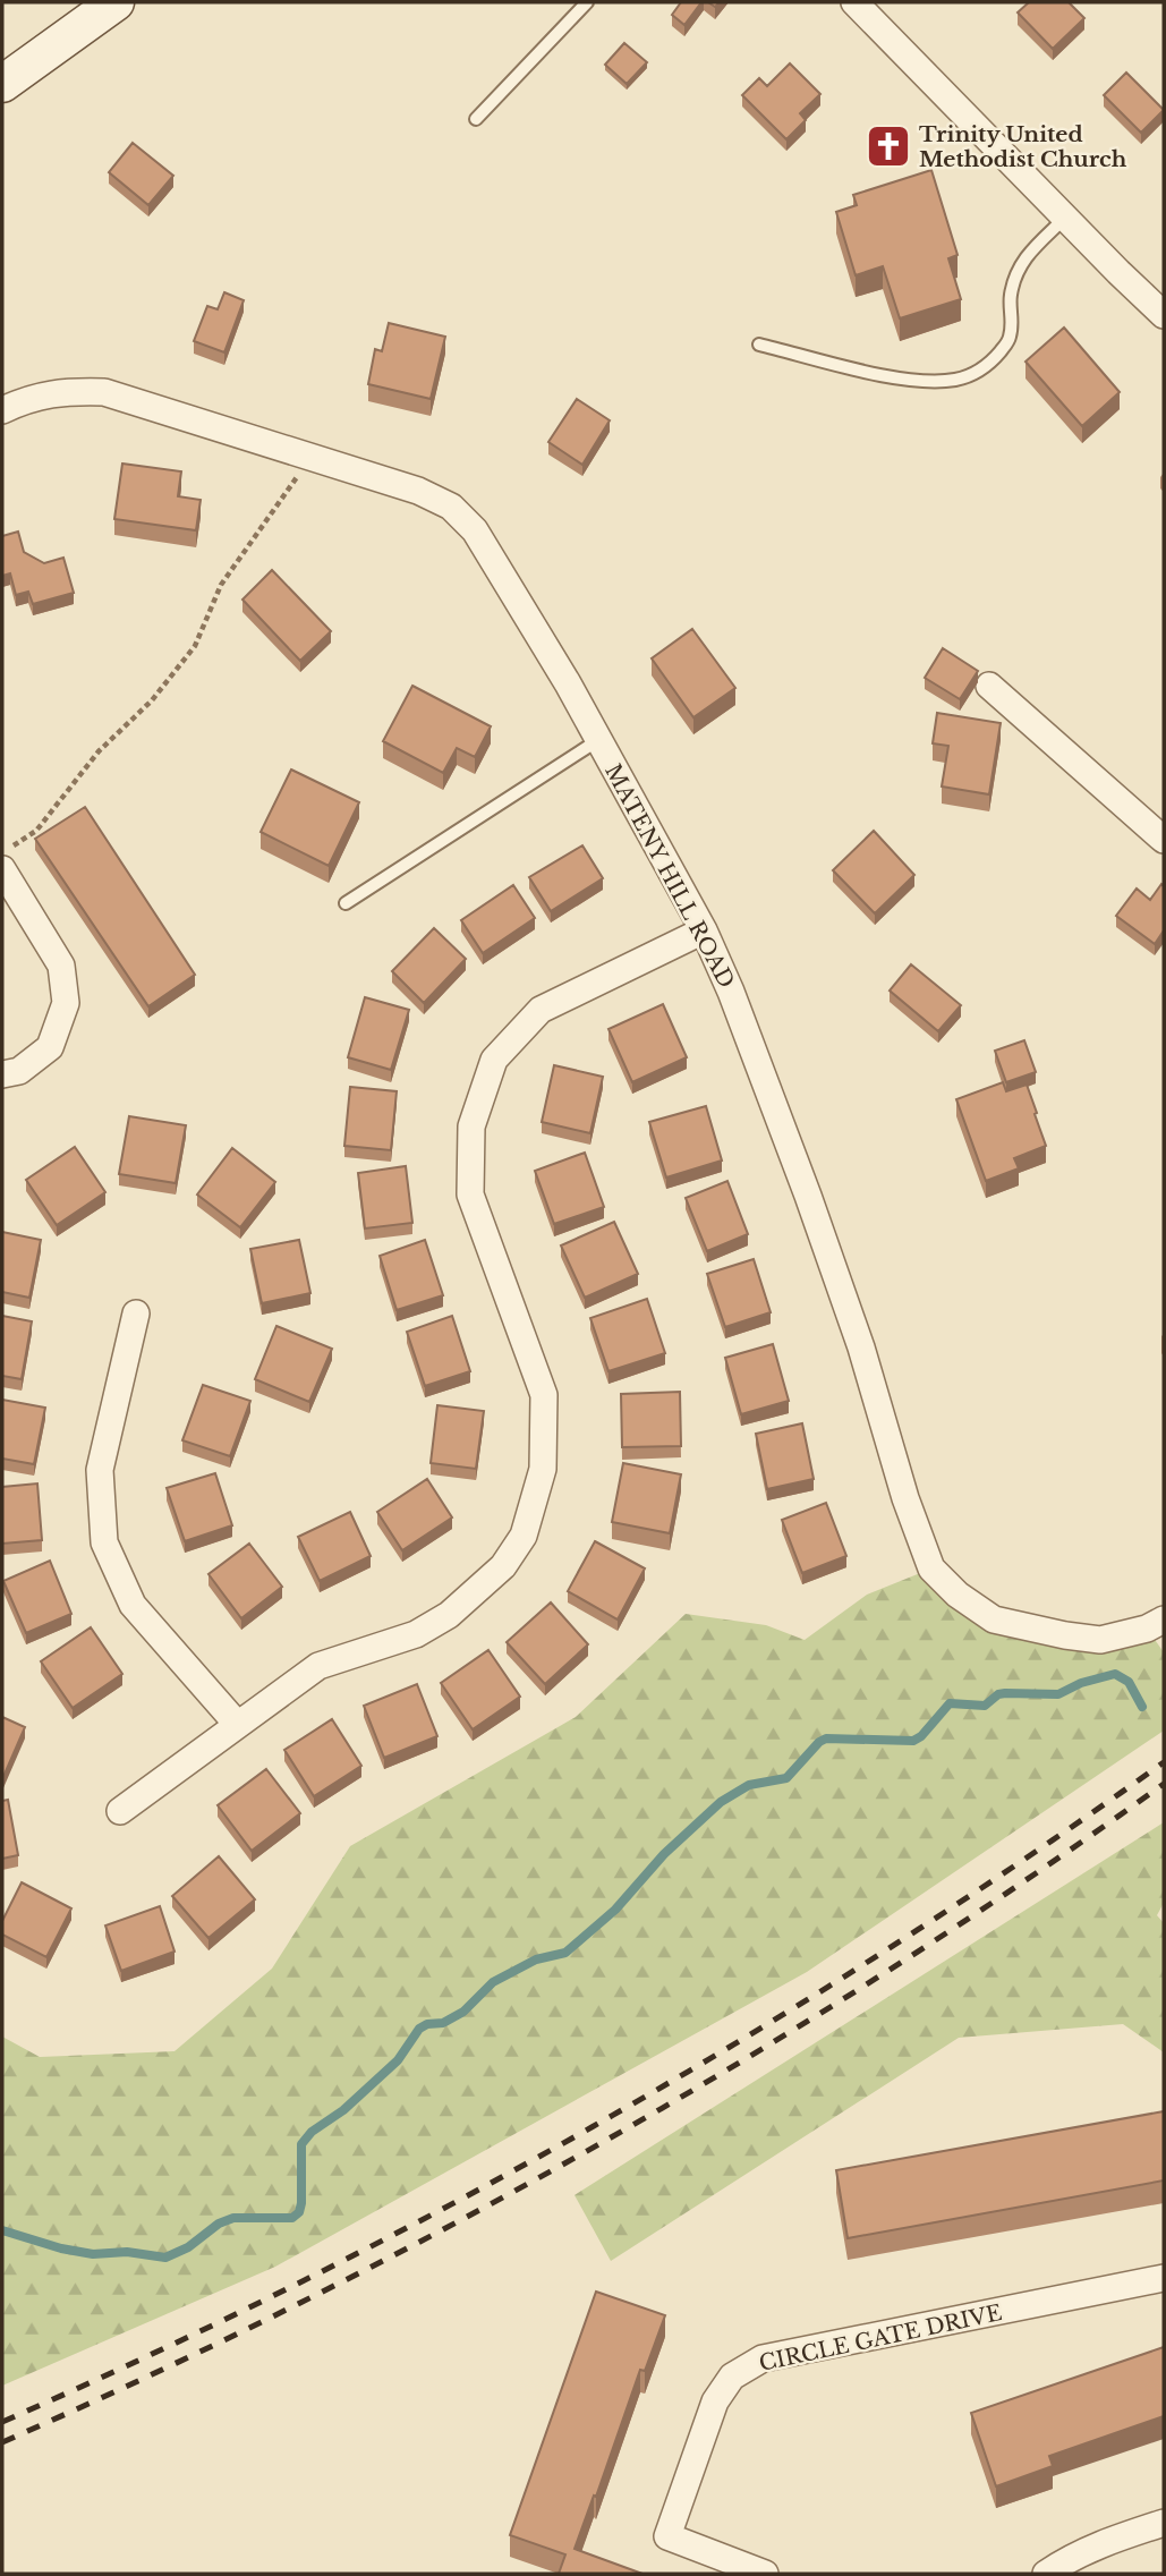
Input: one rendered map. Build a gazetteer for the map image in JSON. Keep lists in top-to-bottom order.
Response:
{
  "streets": {
    "street": ["MATENY HILL ROAD", "CIRCLE GATE DRIVE"]
  },
  "places": {
    "church": ["Trinity United Methodist Church"]
  }
}
